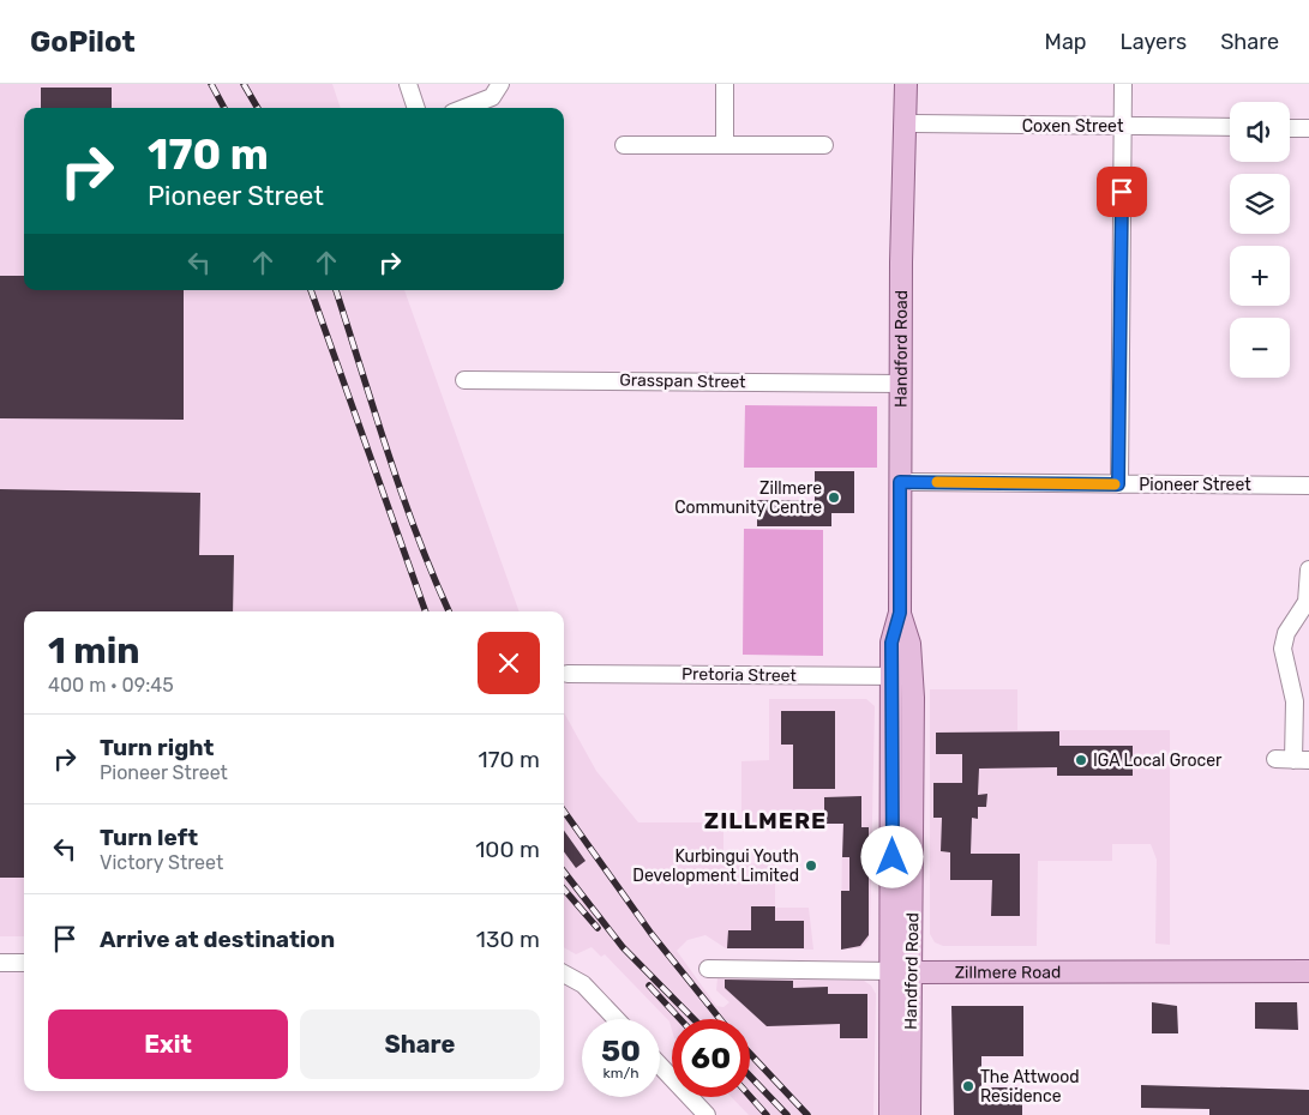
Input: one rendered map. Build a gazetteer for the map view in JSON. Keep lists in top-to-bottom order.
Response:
{
  "streets": {
    "main road": ["Handford Road", "Zillmere Road"],
    "street": [
      "Coxen Street",
      "Grasspan Street",
      "Pioneer Street",
      "Pretoria Street"
    ]
  },
  "crossings": [
    ["Coxen Street", "Handford Road"],
    ["Handford Road", "Grasspan Street"],
    ["Handford Road", "Pioneer Street"],
    ["Handford Road", "Pretoria Street"],
    ["Handford Road", "Zillmere Road"]
  ],
  "districts": ["ZILLMERE"],
  "places": [
    "Zillmere Community Centre",
    "IGA Local Grocer",
    "Kurbingui Youth Development Limited",
    "The Attwood Residence"
  ],
  "page": {
    "header": "GoPilot",
    "nav": ["Map", "Layers", "Share"],
    "map_buttons": ["+", "−"],
    "turn": ["170 m", "Pioneer Street"],
    "heading": ["1 min", "400 m · 09:45"],
    "list": [
      {
        "name": "Turn right",
        "note": "Pioneer Street",
        "value": "170 m"
      },
      {
        "name": "Turn left",
        "note": "Victory Street",
        "value": "100 m"
      },
      {
        "name": "Arrive at destination",
        "value": "130 m"
      }
    ],
    "buttons": ["Exit", "Share"],
    "speed": "50 km/h",
    "limit": "60"
  }
}
